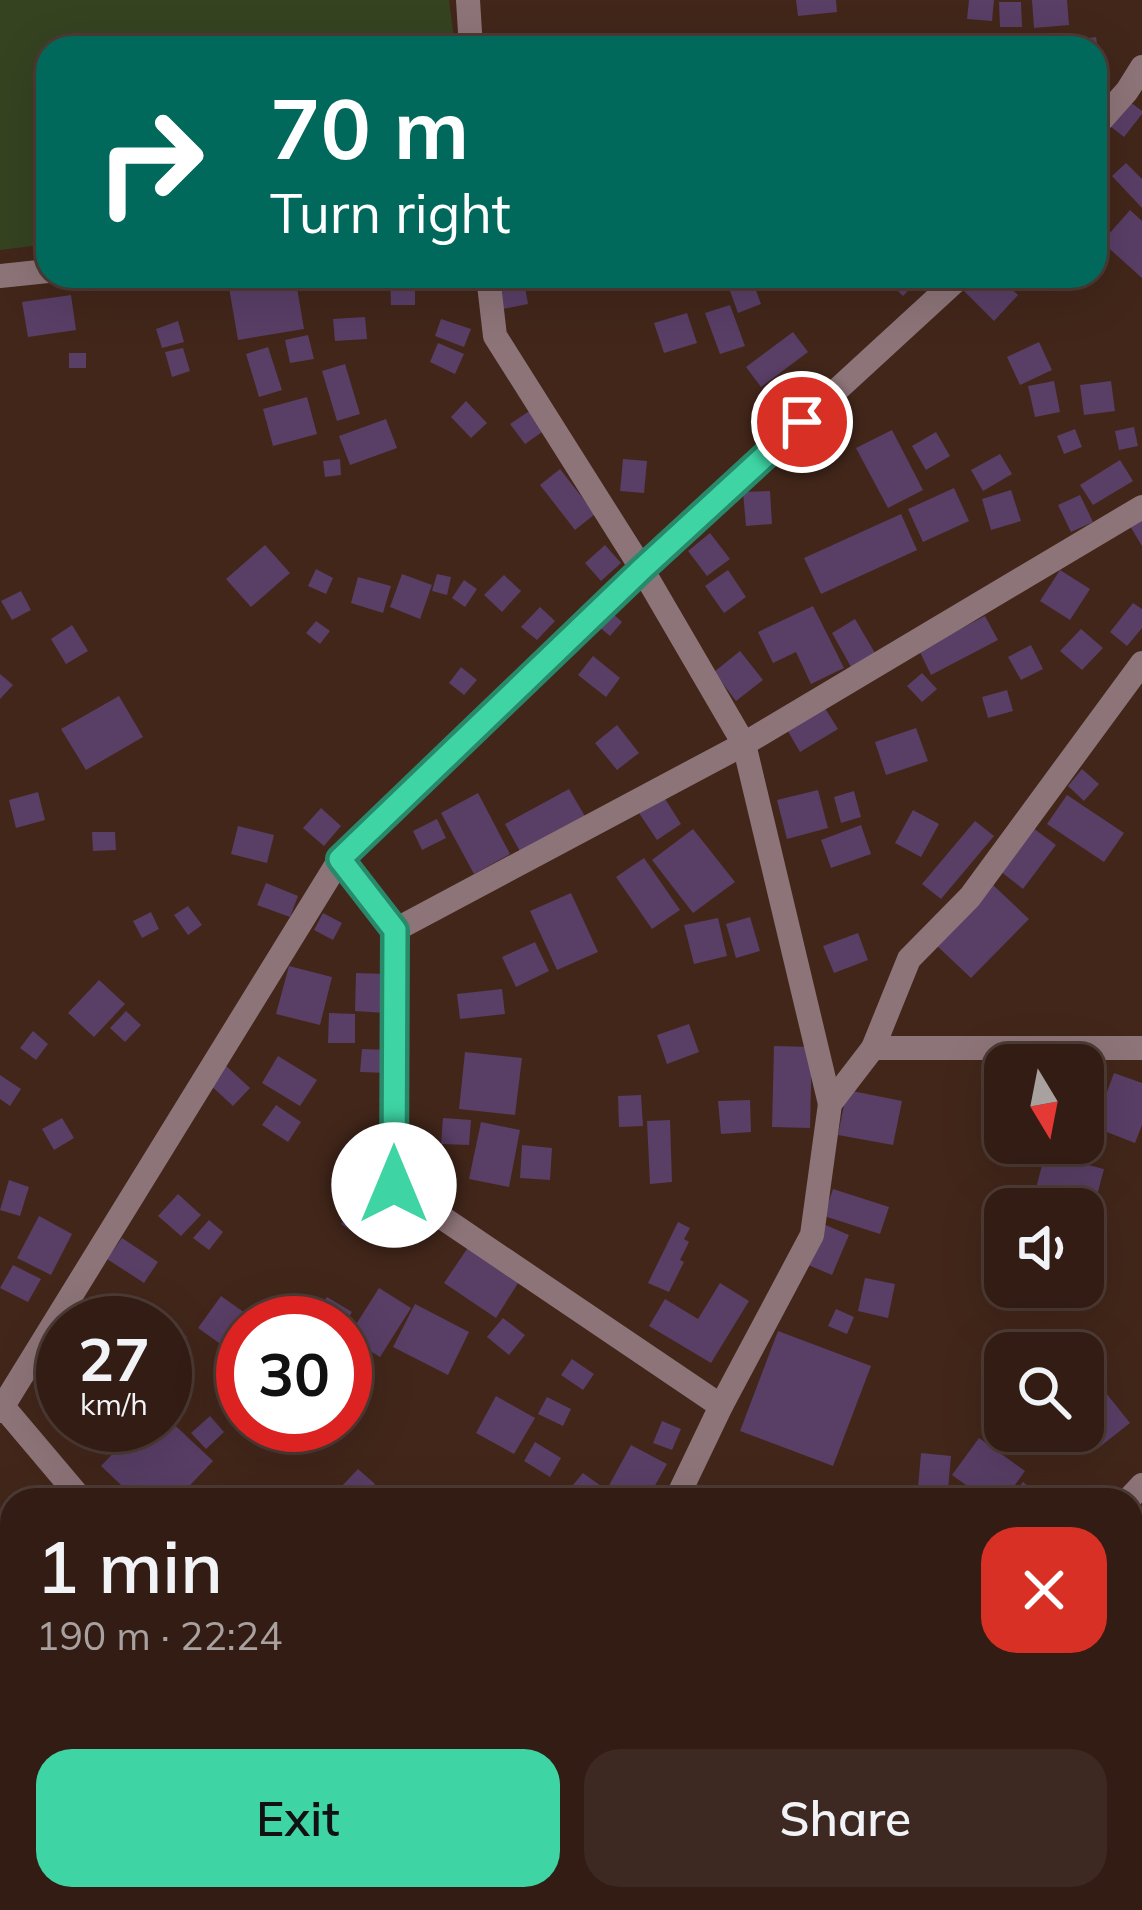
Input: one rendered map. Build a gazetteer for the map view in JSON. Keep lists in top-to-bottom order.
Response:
{
  "north": "bottom",
  "page": {
    "turn": ["70 m", "Turn right"],
    "speed": "27 km/h",
    "limit": "30",
    "heading": ["1 min", "190 m · 22:24"],
    "buttons": ["Exit", "Share"]
  }
}
